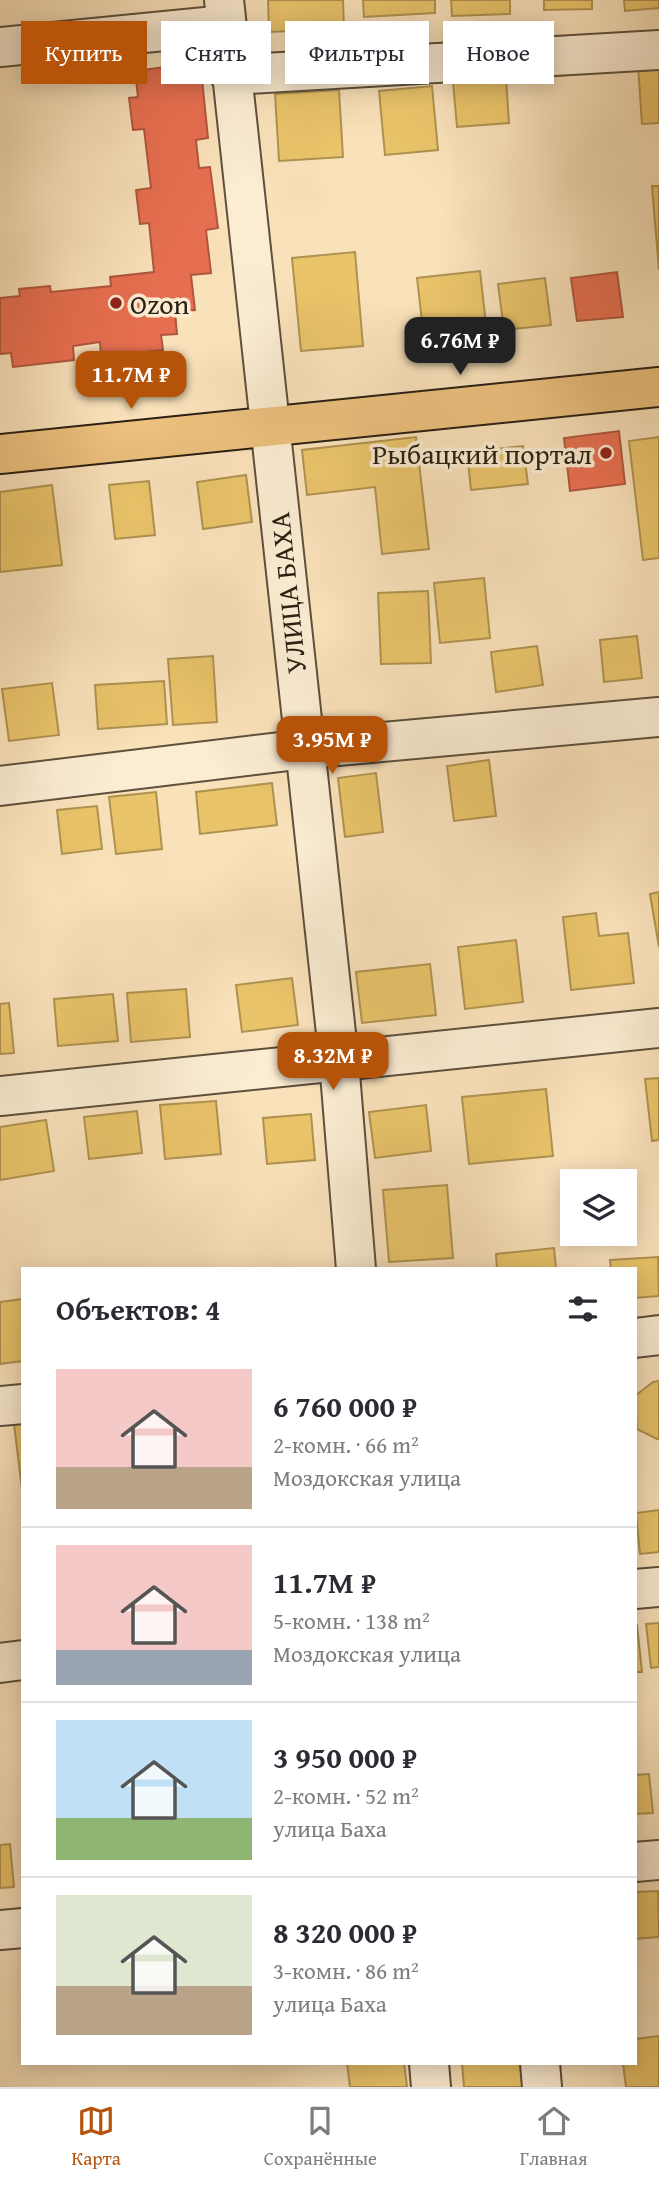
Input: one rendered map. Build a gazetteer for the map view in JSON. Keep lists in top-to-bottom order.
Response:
{
  "streets": {
    "street": ["УЛИЦА БАХА"]
  },
  "places": ["Ozon", "Рыбацкий портал"],
  "page": {
    "chip": [
      "Купить",
      "Снять",
      "Фильтры",
      "Новое"
    ],
    "price": [
      "6.76M ₽",
      "11.7M ₽",
      "3.95M ₽",
      "8.32M ₽"
    ],
    "heading": "Объектов: 4",
    "list": [
      {
        "name": "6 760 000 ₽",
        "note": "2-комн. · 66 m² · Моздокская улица"
      },
      {
        "name": "11.7M ₽",
        "note": "5-комн. · 138 m² · Моздокская улица"
      },
      {
        "name": "3 950 000 ₽",
        "note": "2-комн. · 52 m² · улица Баха"
      },
      {
        "name": "8 320 000 ₽",
        "note": "3-комн. · 86 m² · улица Баха"
      }
    ],
    "tabs": ["Карта", "Сохранённые", "Главная"]
  }
}
